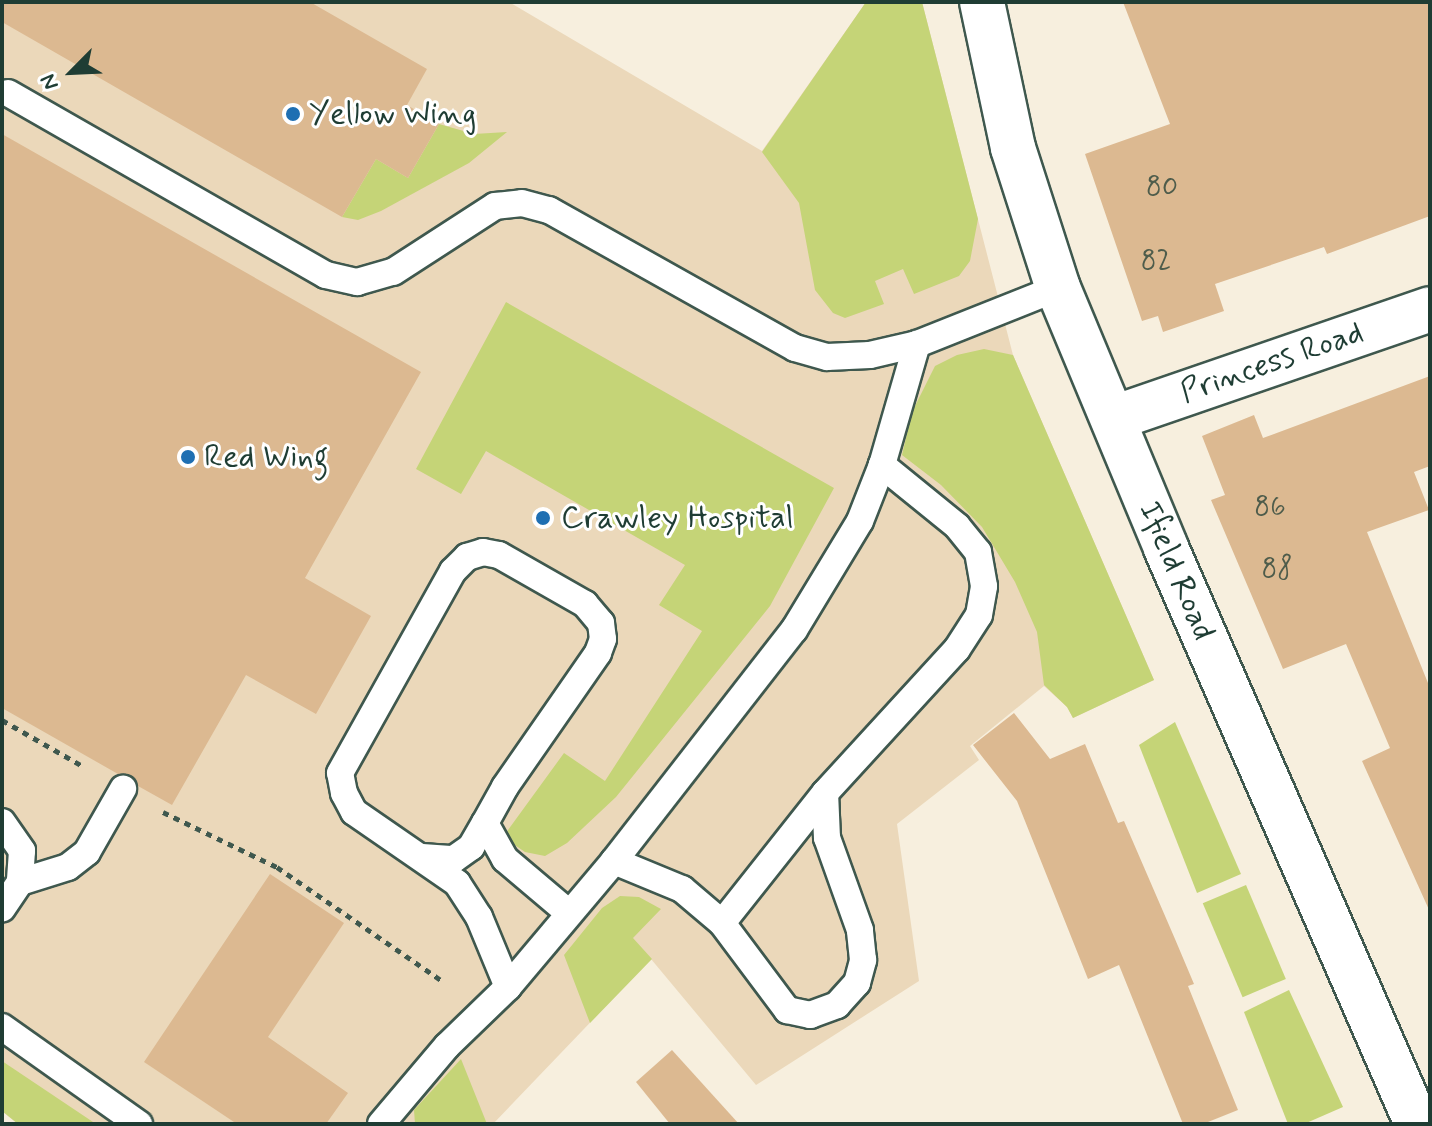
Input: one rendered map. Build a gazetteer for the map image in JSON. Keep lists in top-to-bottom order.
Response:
{
  "streets": {
    "street": ["Princess Road", "Ifield Road"]
  },
  "crossings": [
    ["Princess Road", "Ifield Road"]
  ],
  "places": ["Yellow Wing", "Red Wing", "Crawley Hospital"],
  "house_numbers": [
    "80",
    "82",
    "86",
    "88"
  ],
  "north": "bottom left"
}
